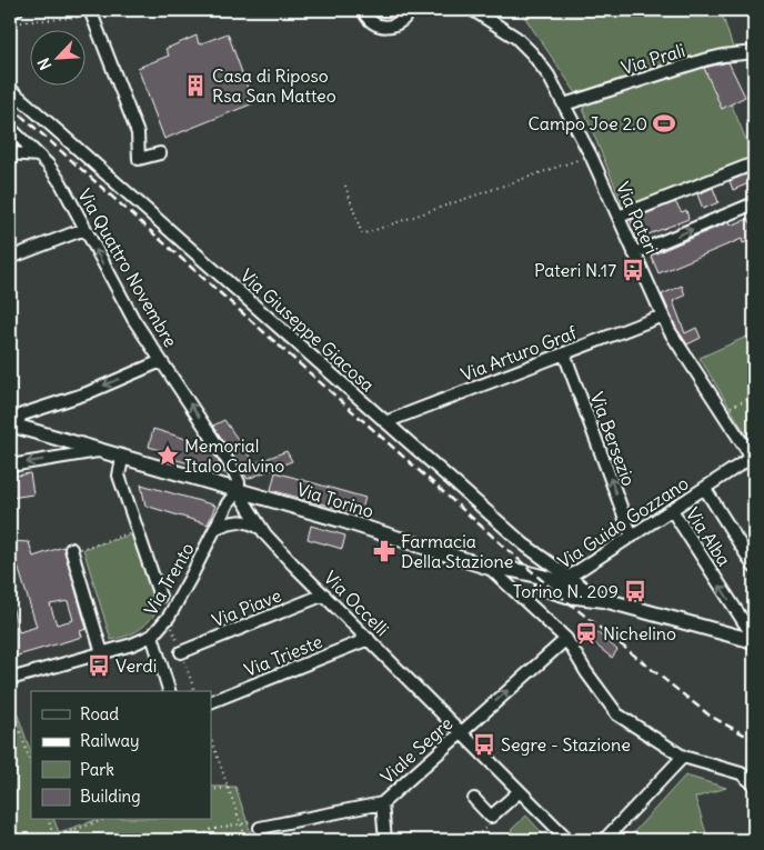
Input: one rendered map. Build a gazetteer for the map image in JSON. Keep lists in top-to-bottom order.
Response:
{
  "streets": {
    "main road": ["Via Torino"],
    "street": [
      "Via Prali",
      "Via Pateri",
      "Via Quattro Novembre",
      "Via Giuseppe Giacosa",
      "Via Arturo Graf",
      "Via Bersezio",
      "Via Guido Gozzano",
      "Via Alba",
      "Via Trento",
      "Via Occelli",
      "Via Piave",
      "Via Trieste",
      "Viale Segre"
    ]
  },
  "crossings": [
    ["Via Prali", "Via Pateri"],
    ["Via Pateri", "Via Arturo Graf"],
    ["Via Pateri", "Via Guido Gozzano"],
    ["Via Quattro Novembre", "Via Torino"],
    ["Via Quattro Novembre", "Via Trento"],
    ["Via Quattro Novembre", "Via Occelli"],
    ["Via Giuseppe Giacosa", "Via Arturo Graf"],
    ["Via Giuseppe Giacosa", "Via Torino"],
    ["Via Giuseppe Giacosa", "Via Guido Gozzano"],
    ["Via Arturo Graf", "Via Bersezio"],
    ["Via Bersezio", "Via Guido Gozzano"],
    ["Via Torino", "Via Guido Gozzano"],
    ["Via Torino", "Via Trento"],
    ["Via Torino", "Via Occelli"],
    ["Via Guido Gozzano", "Via Alba"],
    ["Via Trento", "Via Occelli"],
    ["Via Occelli", "Via Piave"],
    ["Via Occelli", "Via Trieste"],
    ["Via Occelli", "Viale Segre"]
  ],
  "one_way": [
    "Via Quattro Novembre",
    "Via Bersezio",
    "Via Alba",
    "Viale Segre"
  ],
  "places": {
    "building": ["Casa di Riposo Rsa San Matteo"],
    "sports": ["Campo Joe 2.0"],
    "bus stop": [
      "Pateri N.17",
      "Torino N. 209",
      "Verdi",
      "Segre - Stazione"
    ],
    "place": ["Memorial Italo Calvino"],
    "pharmacy": ["Farmacia Della Stazione"],
    "station": ["Nichelino"]
  },
  "legend": [
    "Road",
    "Railway",
    "Park",
    "Building"
  ],
  "north": "bottom left"
}
